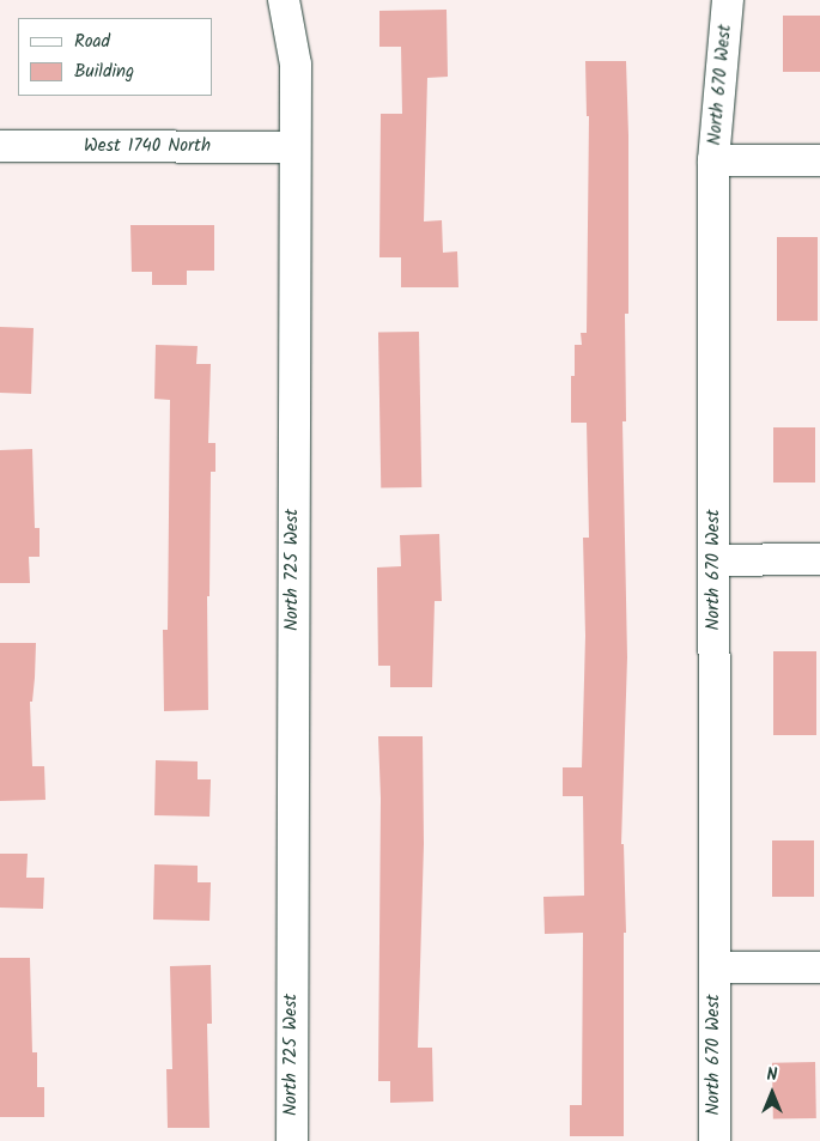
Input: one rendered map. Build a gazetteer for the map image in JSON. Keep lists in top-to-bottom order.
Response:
{
  "streets": {
    "street": ["North 670 West", "West 1740 North", "North 725 West"]
  },
  "crossings": [
    ["West 1740 North", "North 725 West"]
  ],
  "legend": ["Road", "Building"],
  "north": "top"
}
